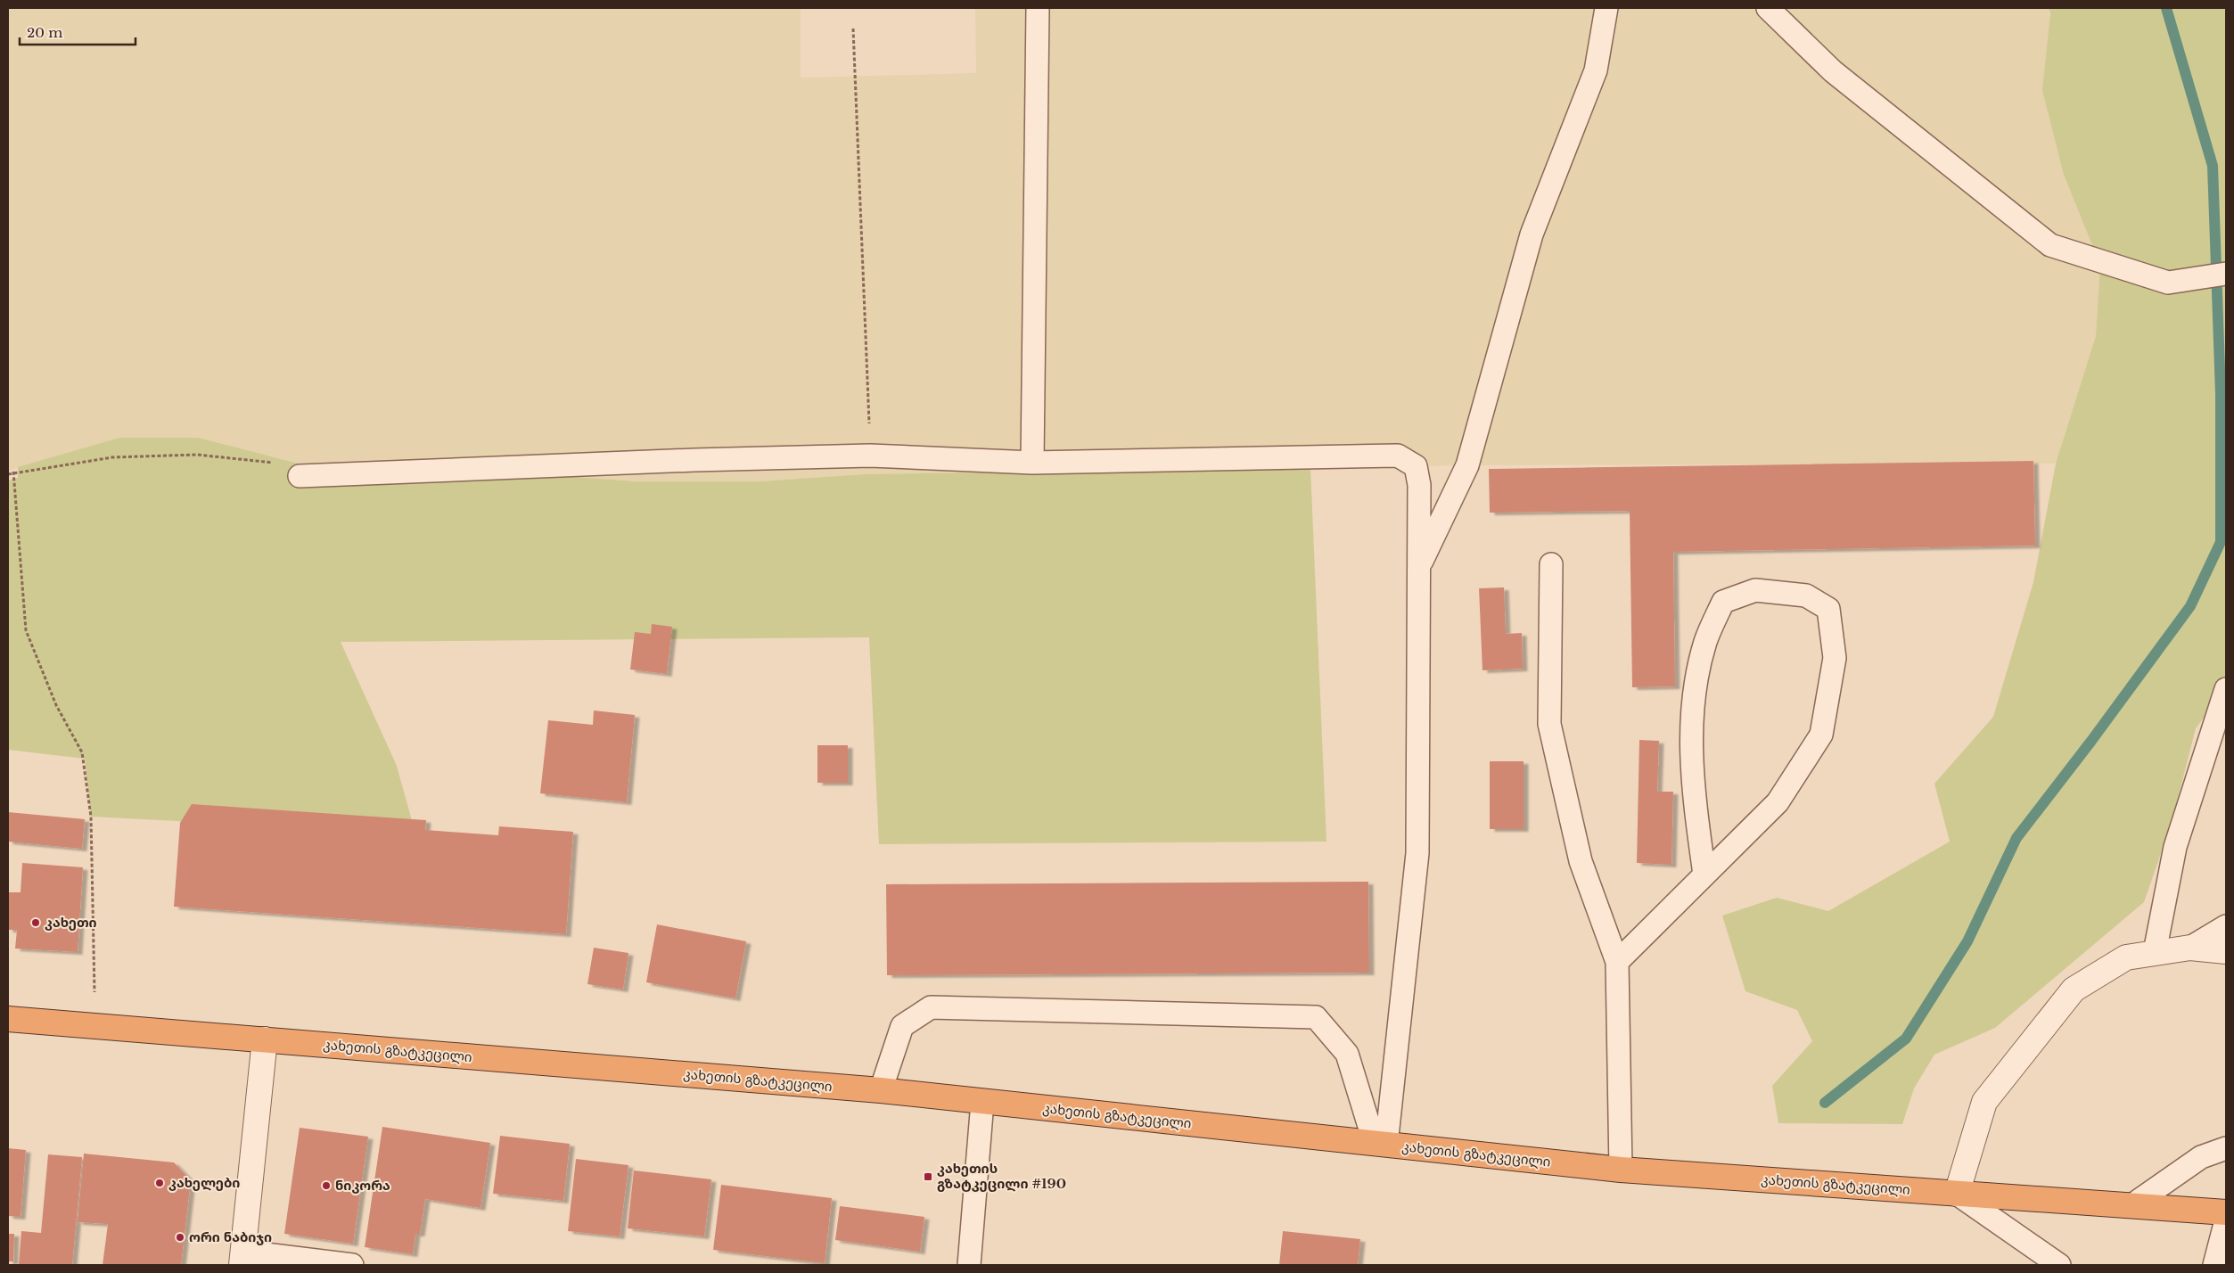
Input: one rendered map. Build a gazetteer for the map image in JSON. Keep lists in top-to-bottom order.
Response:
{
  "streets": {
    "highway": ["კახეთის გზატკეცილი"]
  },
  "places": {
    "other": [
      "კახეთი",
      "კახელები",
      "ნიკორა",
      "ორი ნაბიჯი"
    ],
    "transit": ["კახეთის გზატკეცილი #190"]
  },
  "scale_bar": "20 m"
}
